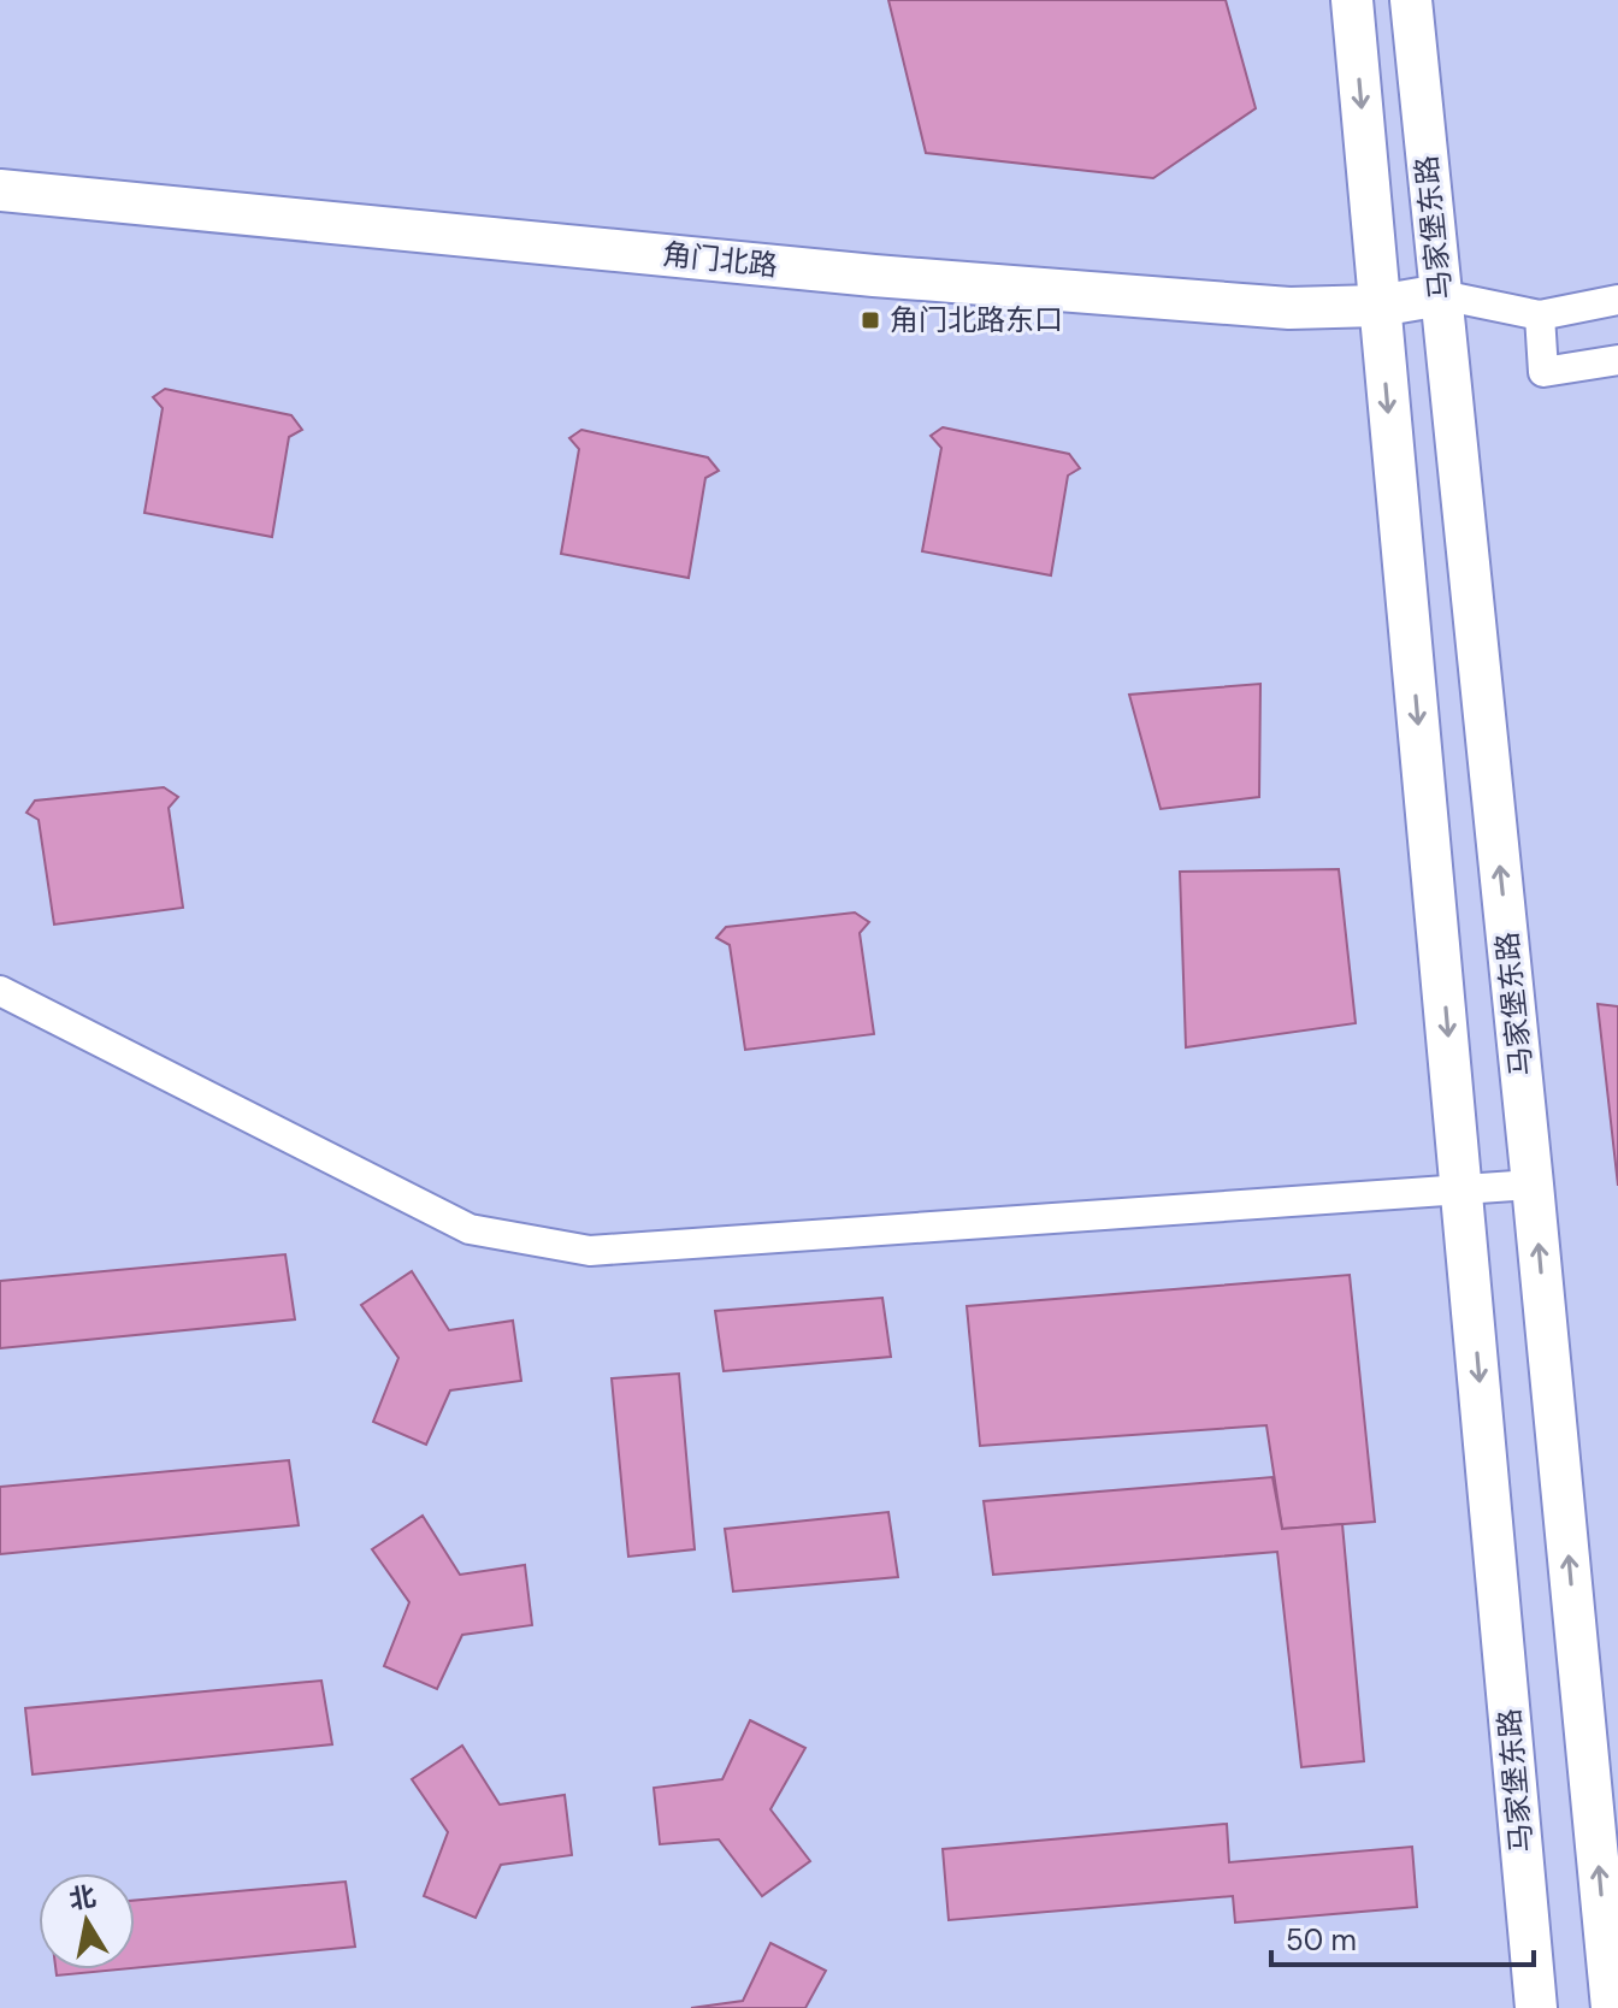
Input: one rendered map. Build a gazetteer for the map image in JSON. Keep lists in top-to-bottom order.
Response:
{
  "streets": {
    "main road": ["马家堡东路", "角门北路"]
  },
  "crossings": [
    ["马家堡东路", "角门北路"]
  ],
  "places": {
    "transit": ["角门北路东口"]
  },
  "scale_bar": "50 m",
  "north": "top"
}
